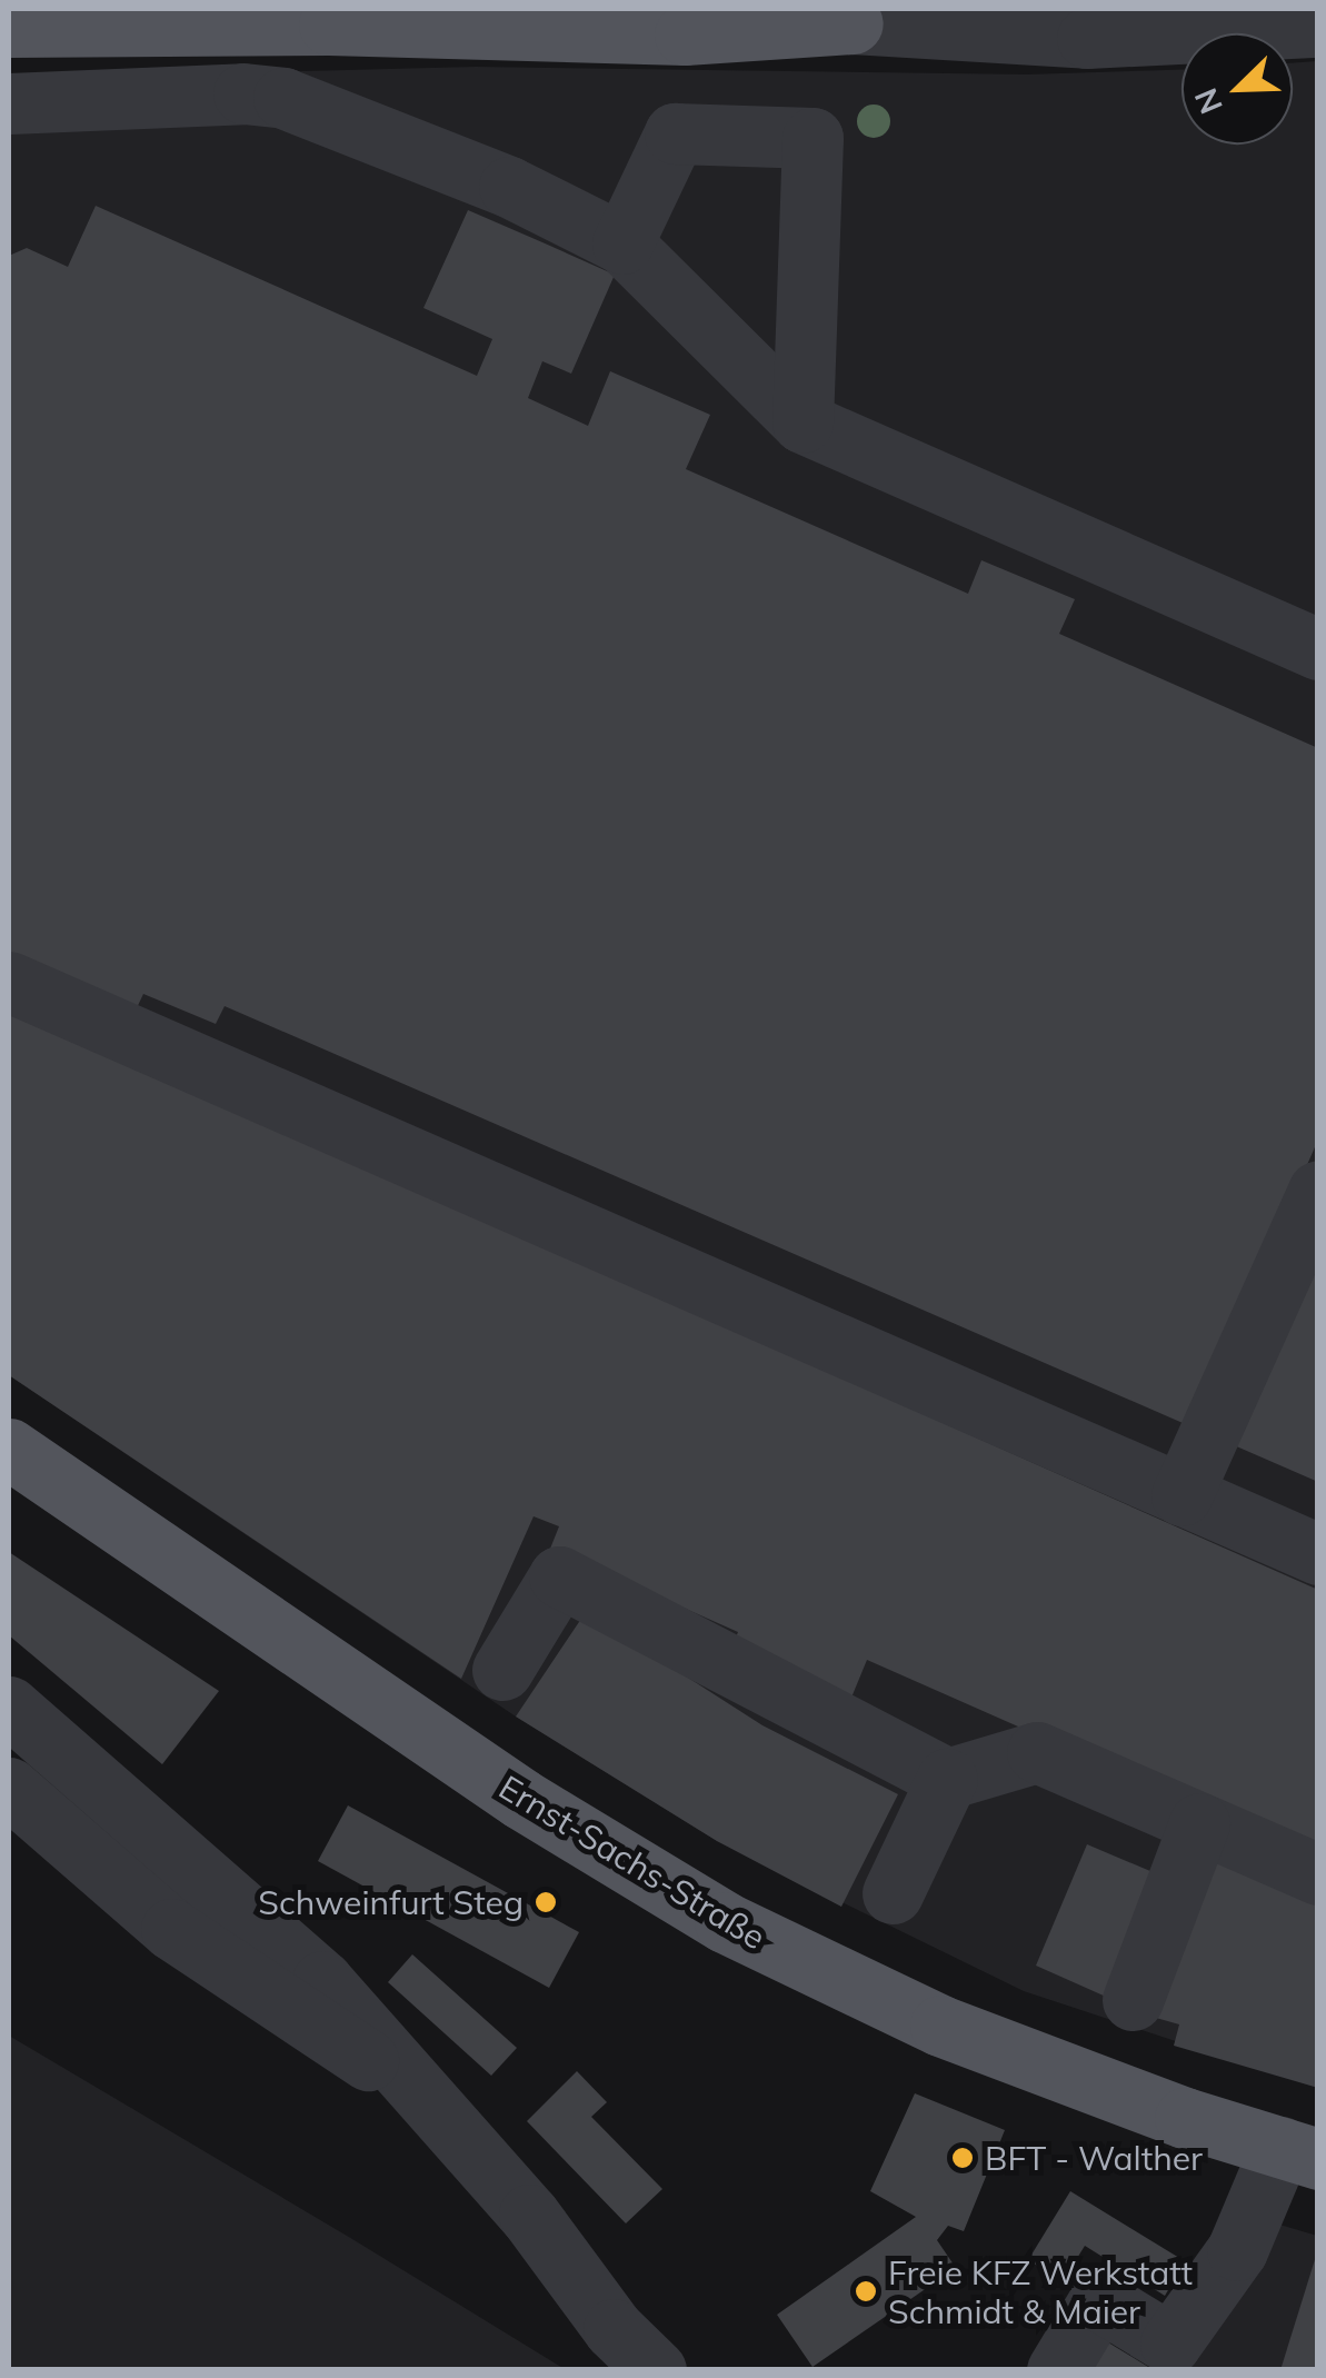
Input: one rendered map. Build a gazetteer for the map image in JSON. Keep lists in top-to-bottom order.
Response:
{
  "streets": {
    "main road": ["Ernst-Sachs-Straße"]
  },
  "places": ["Schweinfurt Steg", "BFT - Walther", "Freie KFZ Werkstatt Schmidt & Maier"],
  "north": "bottom left"
}
